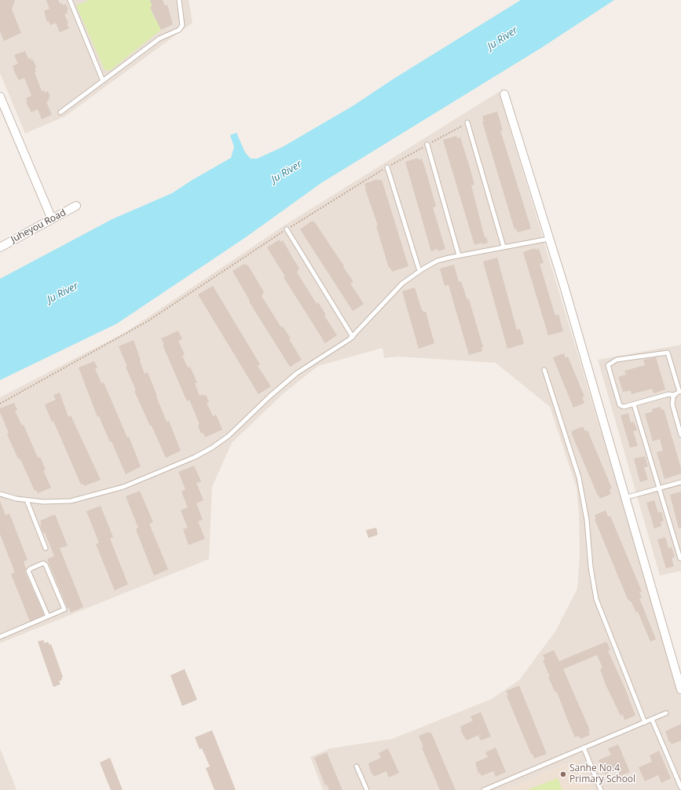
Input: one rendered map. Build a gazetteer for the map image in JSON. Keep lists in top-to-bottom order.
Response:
{
  "streets": {
    "street": ["Juheyou Road"]
  },
  "water": ["Ju River"],
  "places": ["Sanhe No.4 Primary School"]
}
